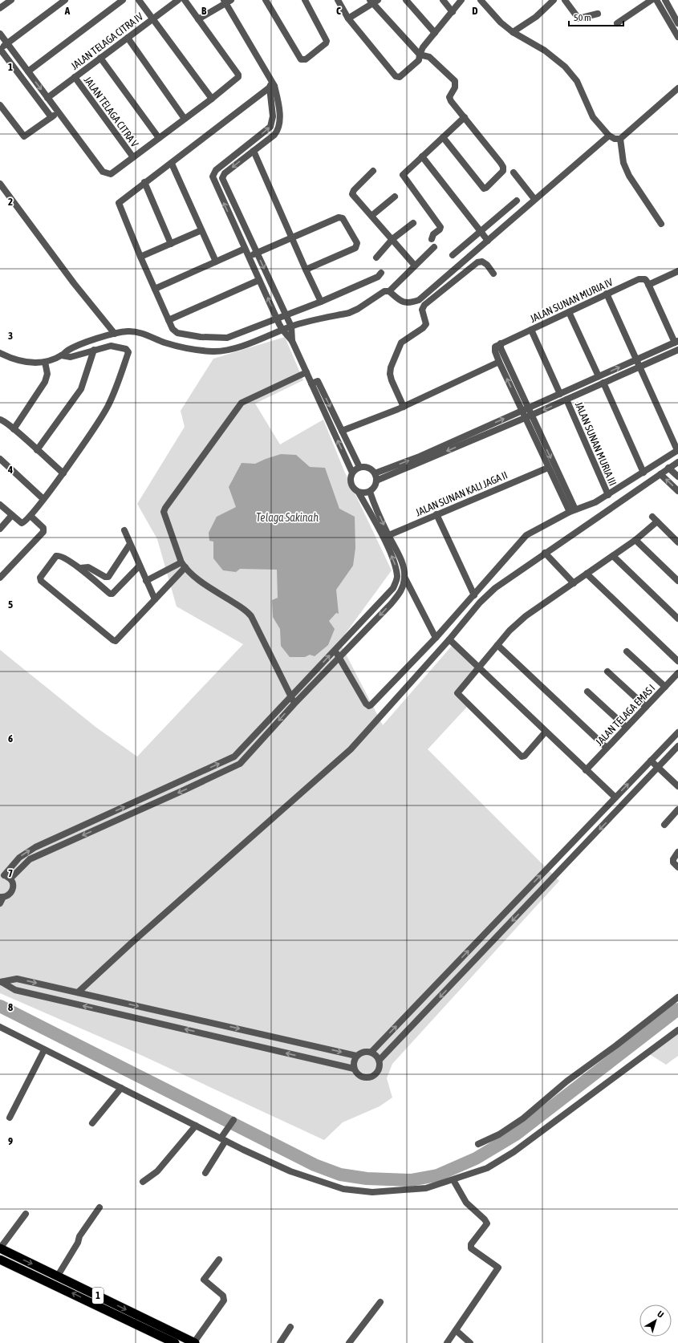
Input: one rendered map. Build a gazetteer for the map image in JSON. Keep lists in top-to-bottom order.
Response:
{
  "streets": {
    "highway": ["1"],
    "street": [
      "JALAN TELAGA CITRA IV",
      "JALAN TELAGA CITRA V",
      "JALAN SUNAN MURIA IV",
      "JALAN SUNAN MURIA III",
      "JALAN SUNAN KALI JAGA II",
      "JALAN TELAGA EMAS I"
    ]
  },
  "crossings": [
    ["JALAN TELAGA CITRA IV", "JALAN TELAGA CITRA V"]
  ],
  "water": ["Telaga Sakinah"],
  "scale_bar": "50 m",
  "north": "top right",
  "grid": {
    "columns": [
      "A",
      "B",
      "C",
      "D"
    ],
    "rows": [
      "1",
      "2",
      "3",
      "4",
      "5",
      "6",
      "7",
      "8",
      "9"
    ]
  }
}
